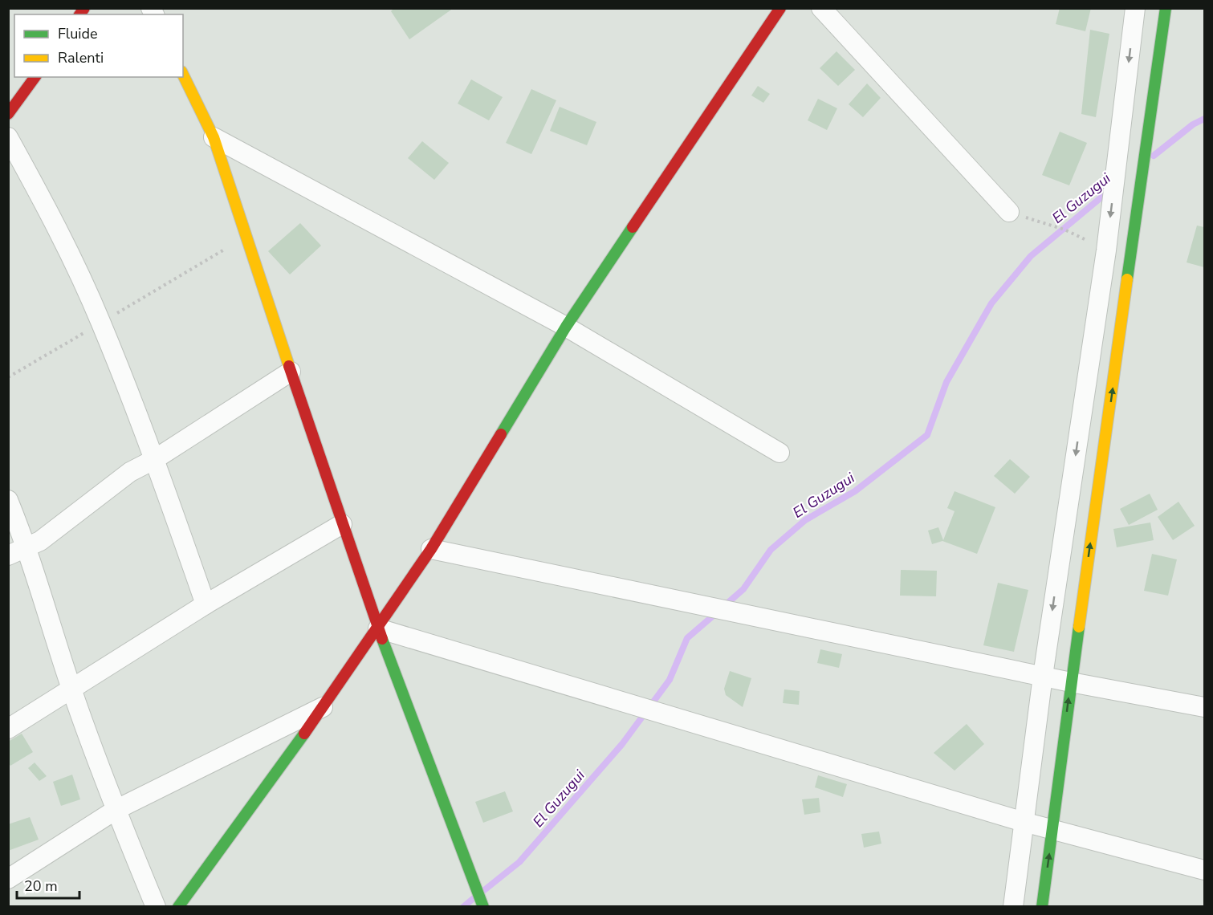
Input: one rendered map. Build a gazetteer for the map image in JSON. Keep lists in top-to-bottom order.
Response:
{
  "water": ["El Guzugui"],
  "legend": ["Fluide", "Ralenti"],
  "scale_bar": "20 m"
}
